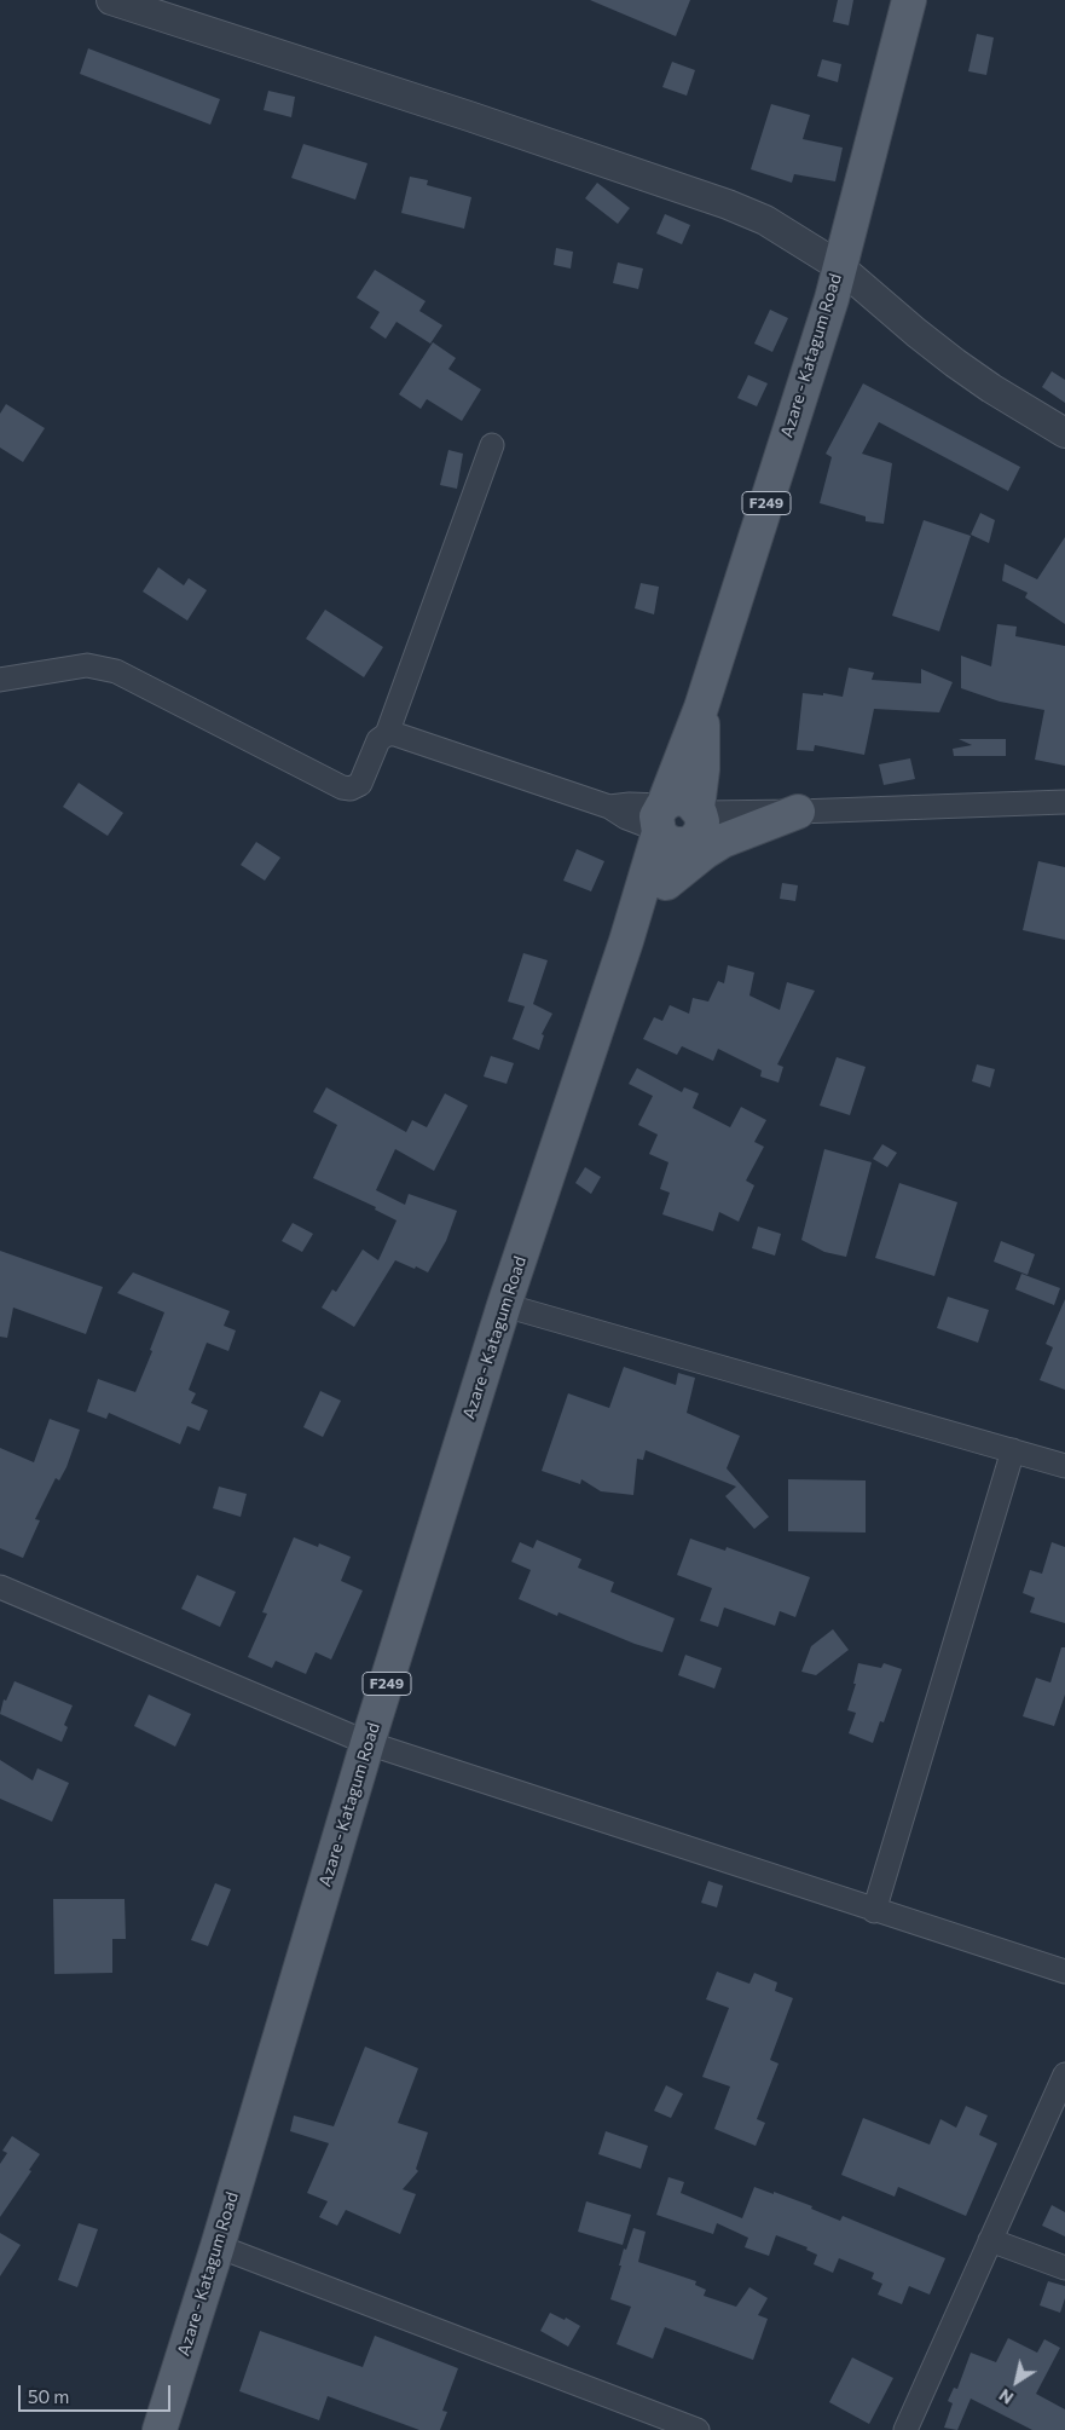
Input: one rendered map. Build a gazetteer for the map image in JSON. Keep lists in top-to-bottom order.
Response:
{
  "streets": {
    "main road": ["Azare - Katagum Road", "F249"]
  },
  "scale_bar": "50 m",
  "north": "bottom left"
}
